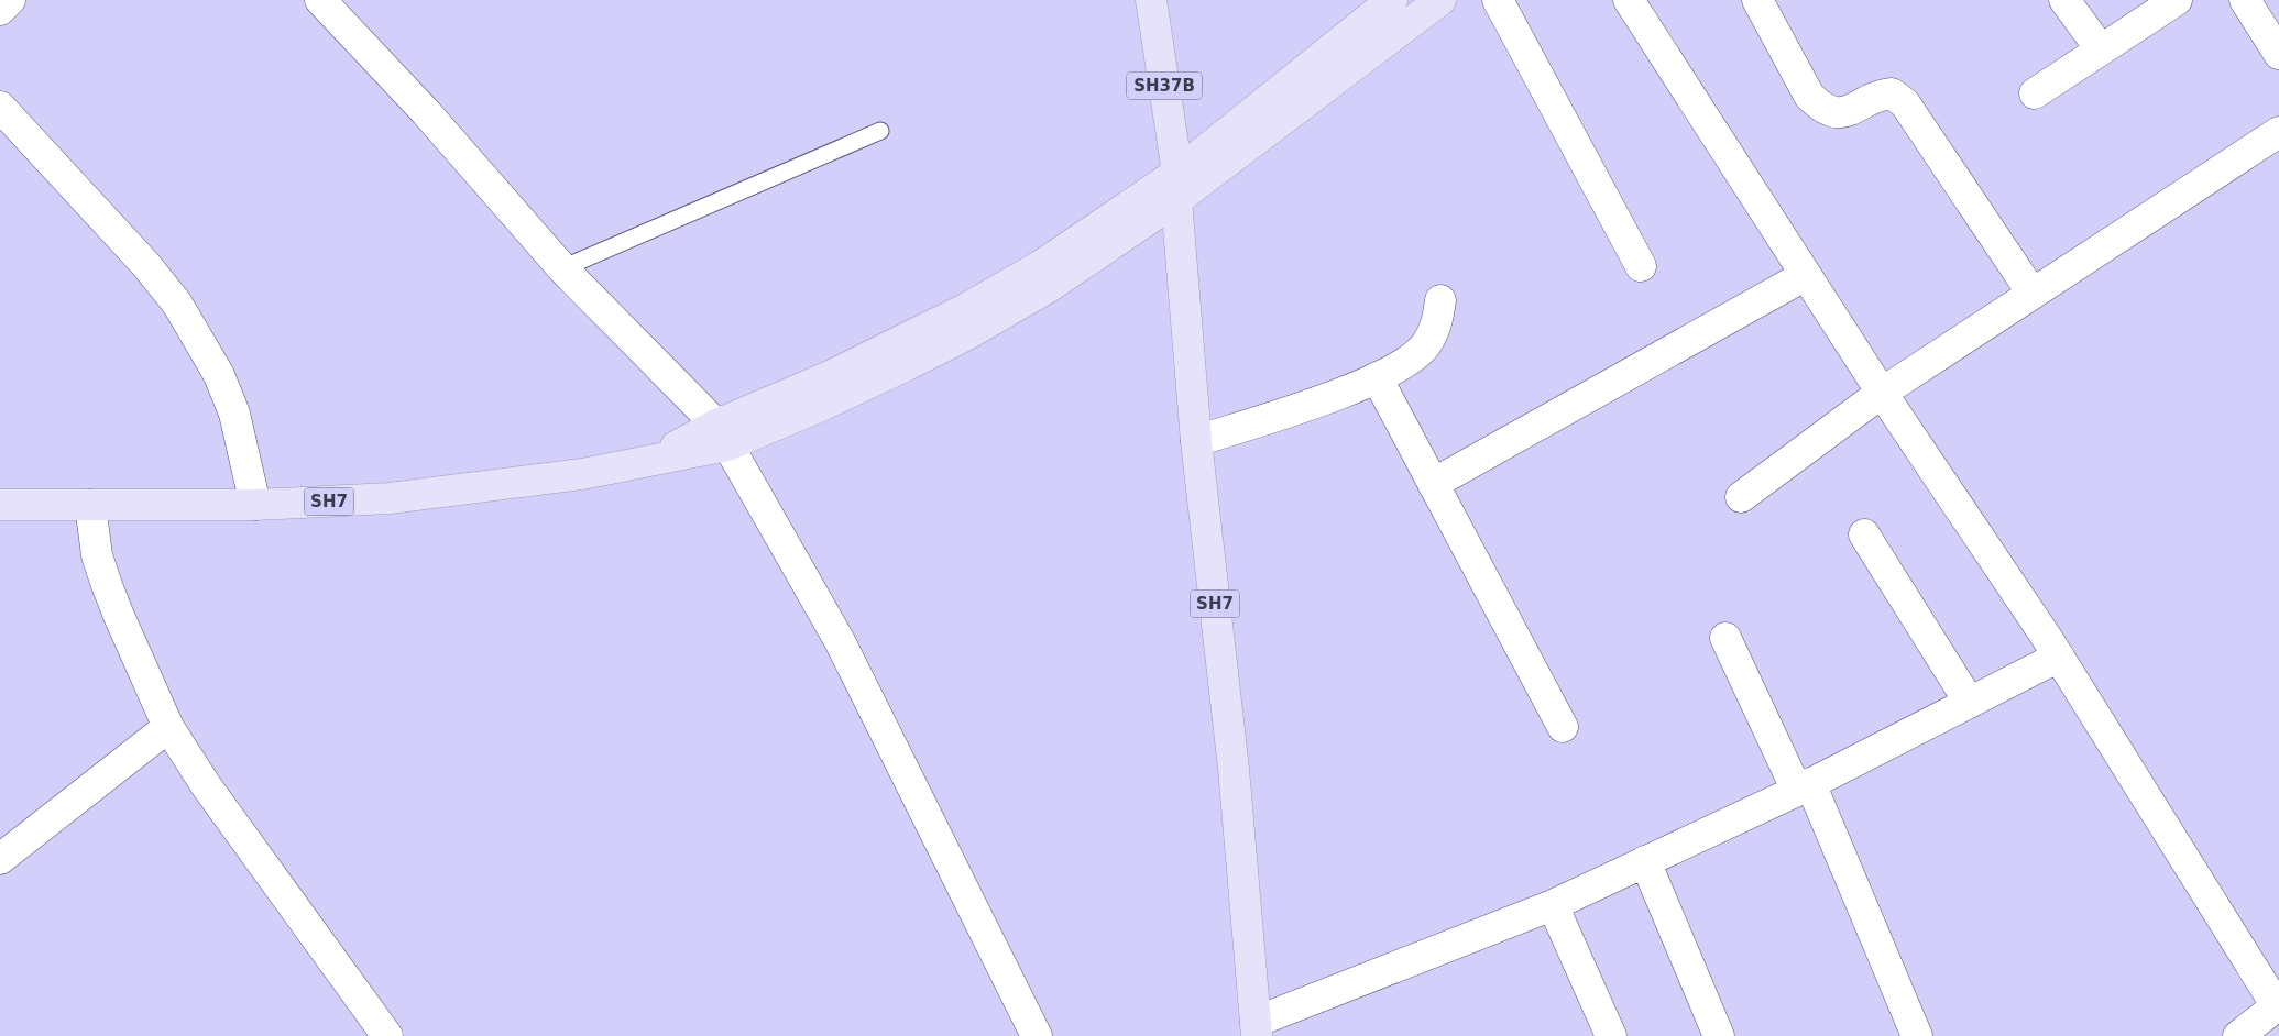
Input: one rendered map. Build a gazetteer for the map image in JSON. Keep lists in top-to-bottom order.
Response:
{
  "streets": {
    "main road": ["SH37B", "SH7"]
  },
  "crossings": [
    ["SH37B", "SH7"]
  ]
}
